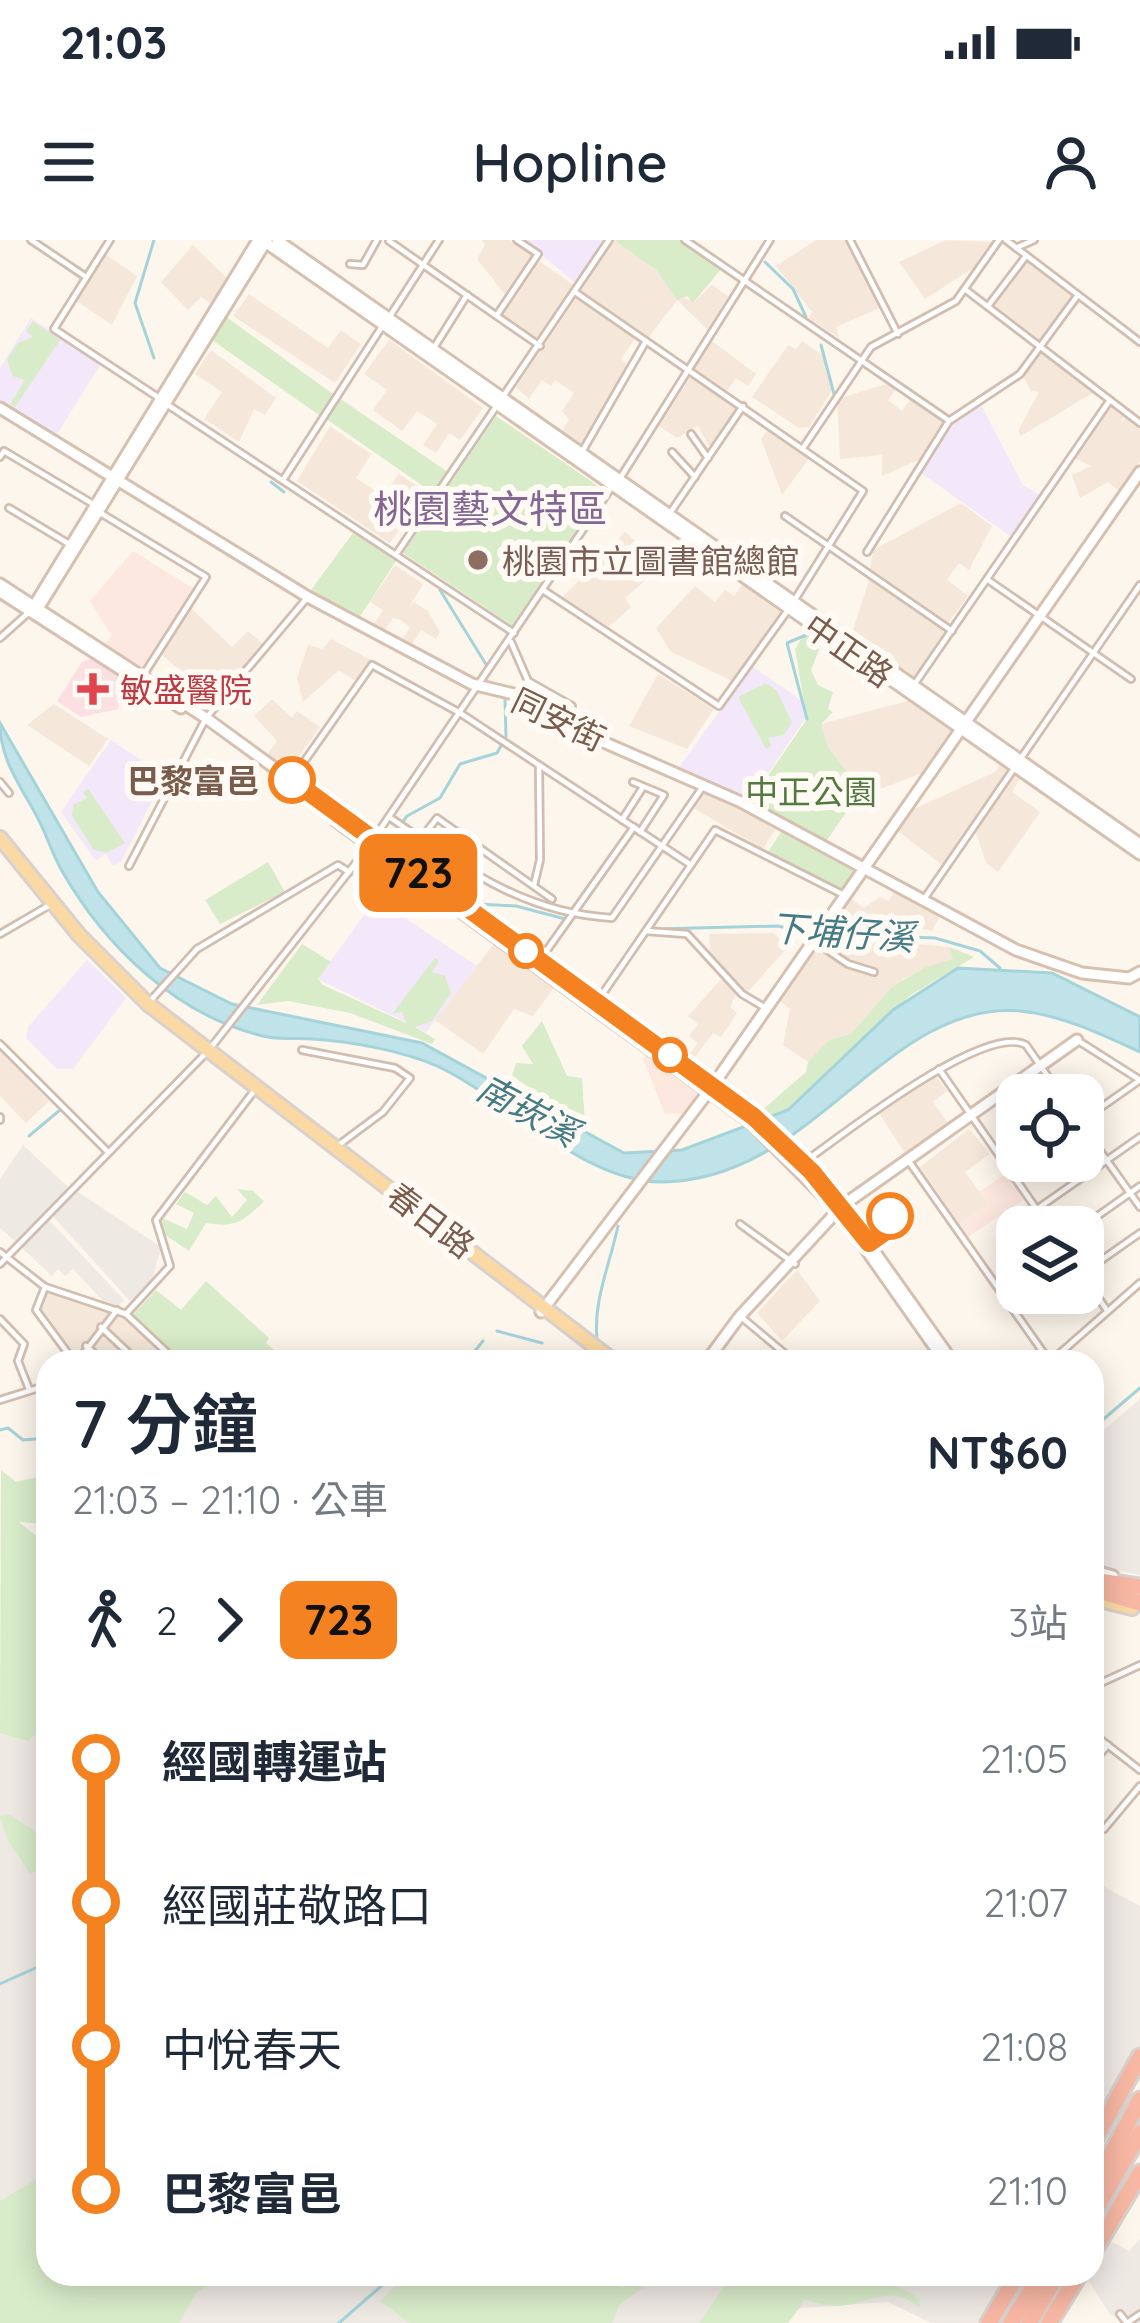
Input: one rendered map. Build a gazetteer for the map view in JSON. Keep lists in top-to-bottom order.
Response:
{
  "streets": {
    "main road": ["春日路"],
    "street": ["中正路", "同安街"]
  },
  "districts": ["桃園藝文特區"],
  "water": ["下埔仔溪", "南崁溪"],
  "parks": ["中正公園"],
  "places": {
    "other": ["桃園市立圖書館總館", "巴黎富邑"],
    "health": ["敏盛醫院"]
  },
  "lines": ["bus line 723"],
  "page": {
    "status": "21:03",
    "header": "Hopline",
    "on_map": "723",
    "heading": ["7 分鐘", "21:03 – 21:10 · 公車", "NT$60"],
    "legs": ["2", "723", "3站"],
    "list": [
      {
        "name": "經國轉運站",
        "value": "21:05"
      },
      {
        "name": "經國莊敬路口",
        "value": "21:07"
      },
      {
        "name": "中悅春天",
        "value": "21:08"
      },
      {
        "name": "巴黎富邑",
        "value": "21:10"
      }
    ]
  }
}
